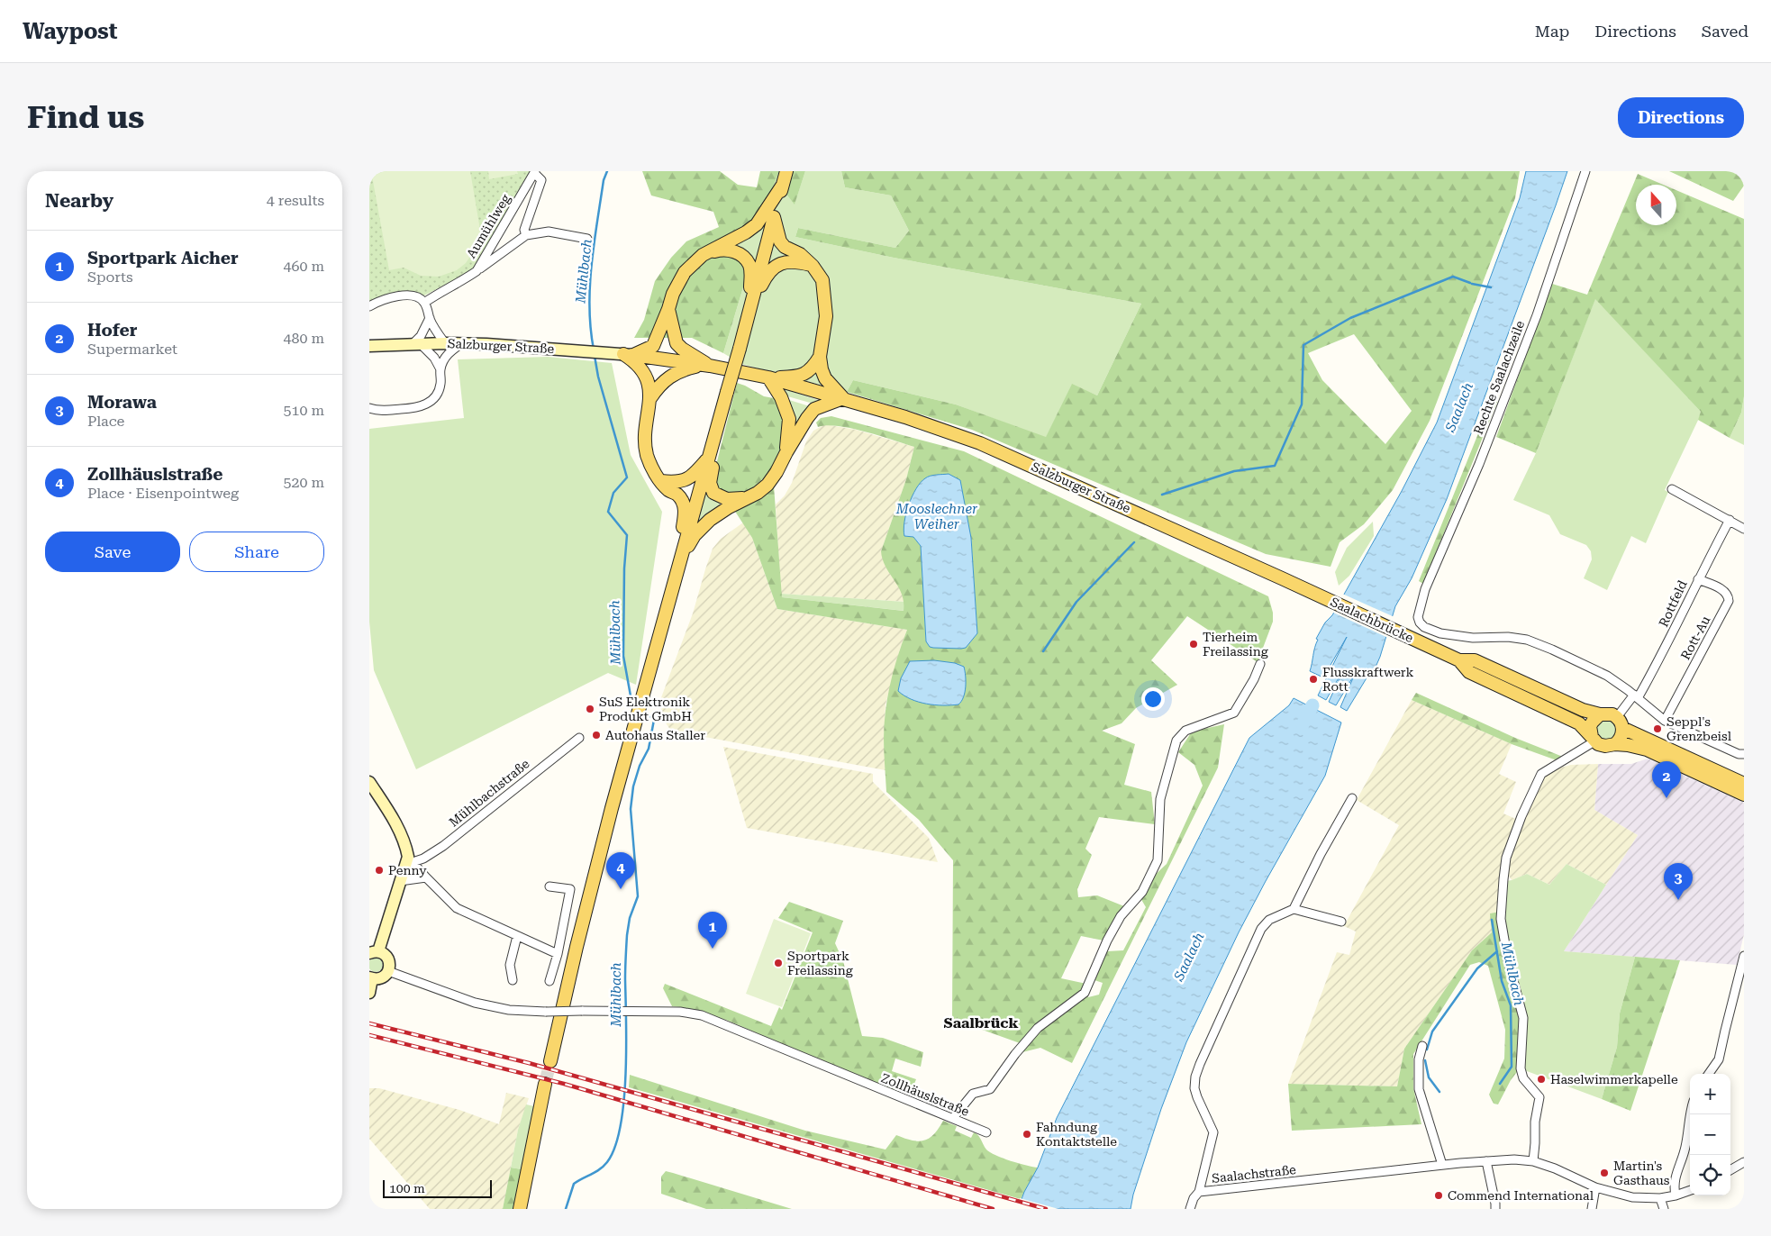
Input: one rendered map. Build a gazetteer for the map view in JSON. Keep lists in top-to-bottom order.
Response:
{
  "streets": {
    "main road": ["Salzburger Straße", "Saalachbrücke"],
    "street": [
      "Aumühlweg",
      "Rechte Saalachzeile",
      "Rottfeld",
      "Rott-Au",
      "Mühlbachstraße",
      "Zollhäuslstraße",
      "Saalachstraße"
    ]
  },
  "crossings": [
    ["Salzburger Straße", "Saalachbrücke"],
    ["Rechte Saalachzeile", "Rottfeld"],
    ["Rechte Saalachzeile", "Rott-Au"],
    ["Rottfeld", "Rott-Au"]
  ],
  "districts": ["Saalbrück"],
  "water": ["Mühlbach", "Saalach", "Mooslechner Weiher"],
  "places": [
    "Tierheim Freilassing",
    "Flusskraftwerk Rott",
    "SuS Elektronik Produkt GmbH",
    "Seppl's Grenzbeisl",
    "Autohaus Staller",
    "Penny",
    "Sportpark Freilassing",
    "Haselwimmerkapelle",
    "Fahndung Kontaktstelle",
    "Martin's Gasthaus",
    "Commend International"
  ],
  "scale_bar": "100 m",
  "north": "top",
  "page": {
    "header": "Waypost",
    "nav": ["Map", "Directions", "Saved"],
    "buttons": [
      "Directions",
      ["Save", "Share"]
    ],
    "title": "Find us",
    "heading": ["Nearby", "4 results"],
    "list": [
      {
        "mark": "1",
        "name": "Sportpark Aicher",
        "note": "Sports",
        "value": "460 m"
      },
      {
        "mark": "2",
        "name": "Hofer",
        "note": "Supermarket",
        "value": "480 m"
      },
      {
        "mark": "3",
        "name": "Morawa",
        "note": "Place",
        "value": "510 m"
      },
      {
        "mark": "4",
        "name": "Zollhäuslstraße",
        "note": "Place · Eisenpointweg",
        "value": "520 m"
      }
    ],
    "pins": [
      "2",
      "4",
      "3",
      "1"
    ],
    "map_buttons": ["+", "−"],
    "scale": "100 m"
  }
}
